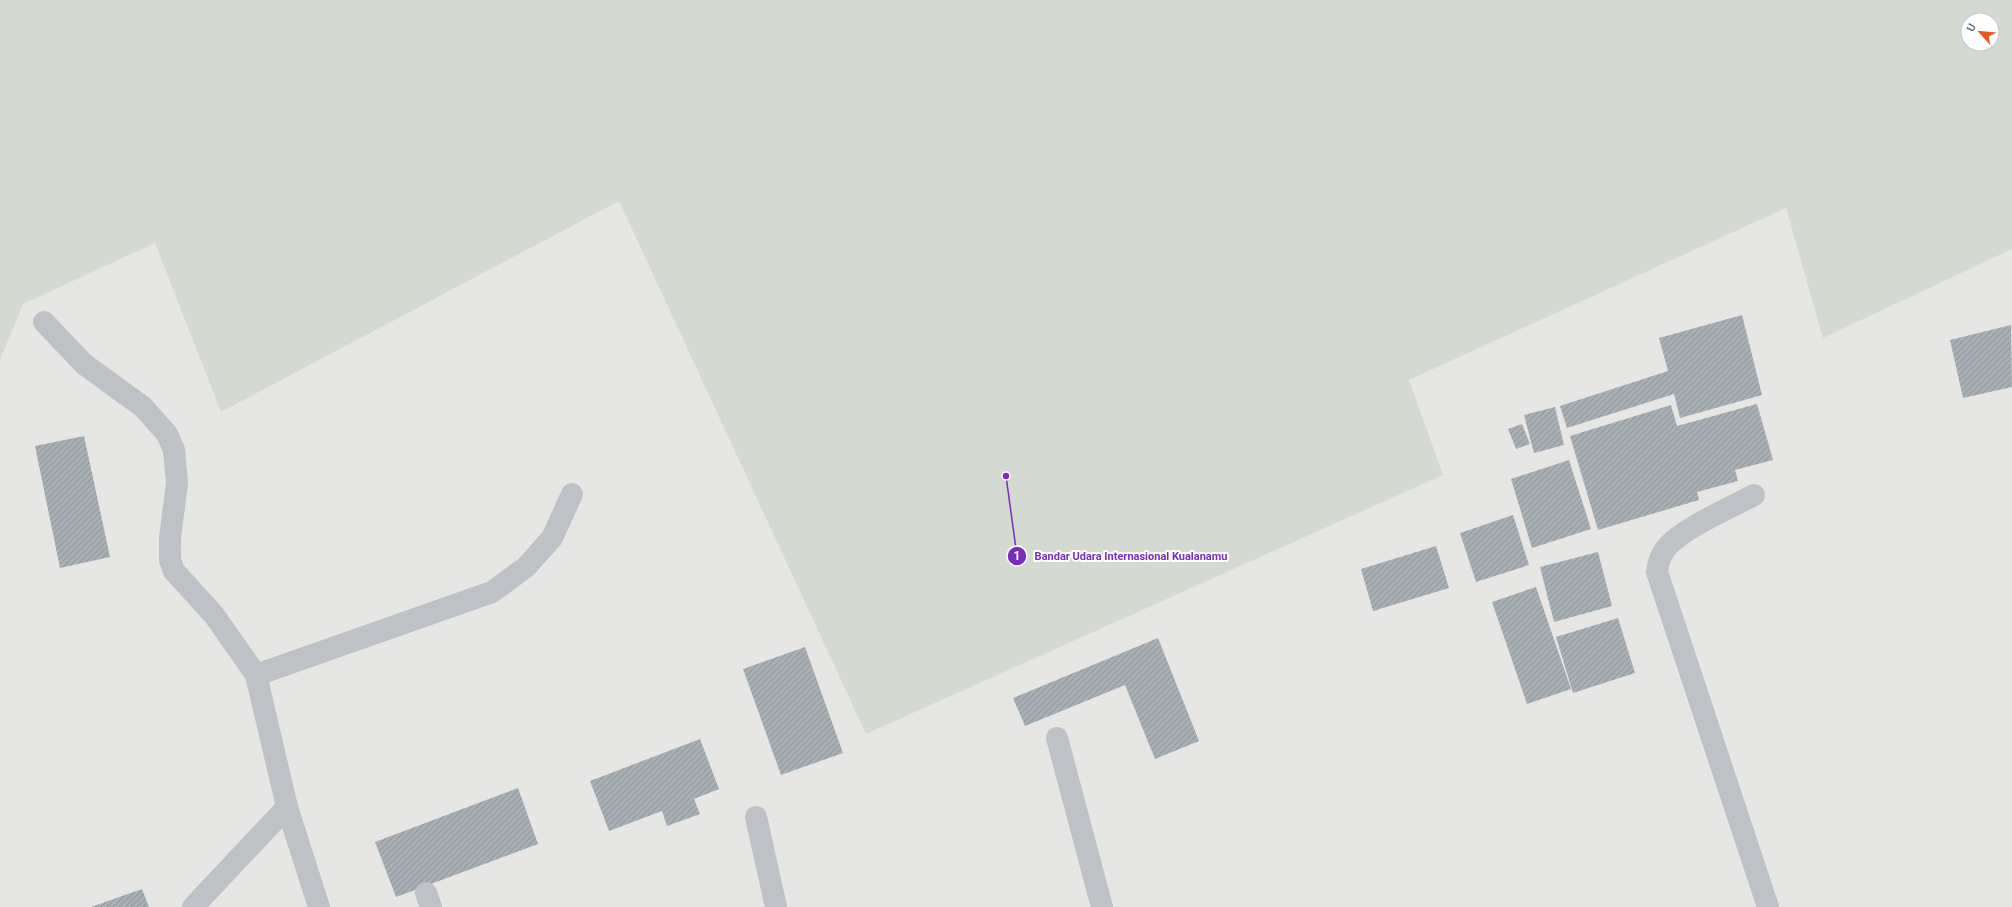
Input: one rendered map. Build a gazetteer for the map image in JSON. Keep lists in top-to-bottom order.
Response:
{
  "places": ["Bandar Udara Internasional Kualanamu"],
  "north": "top left"
}
